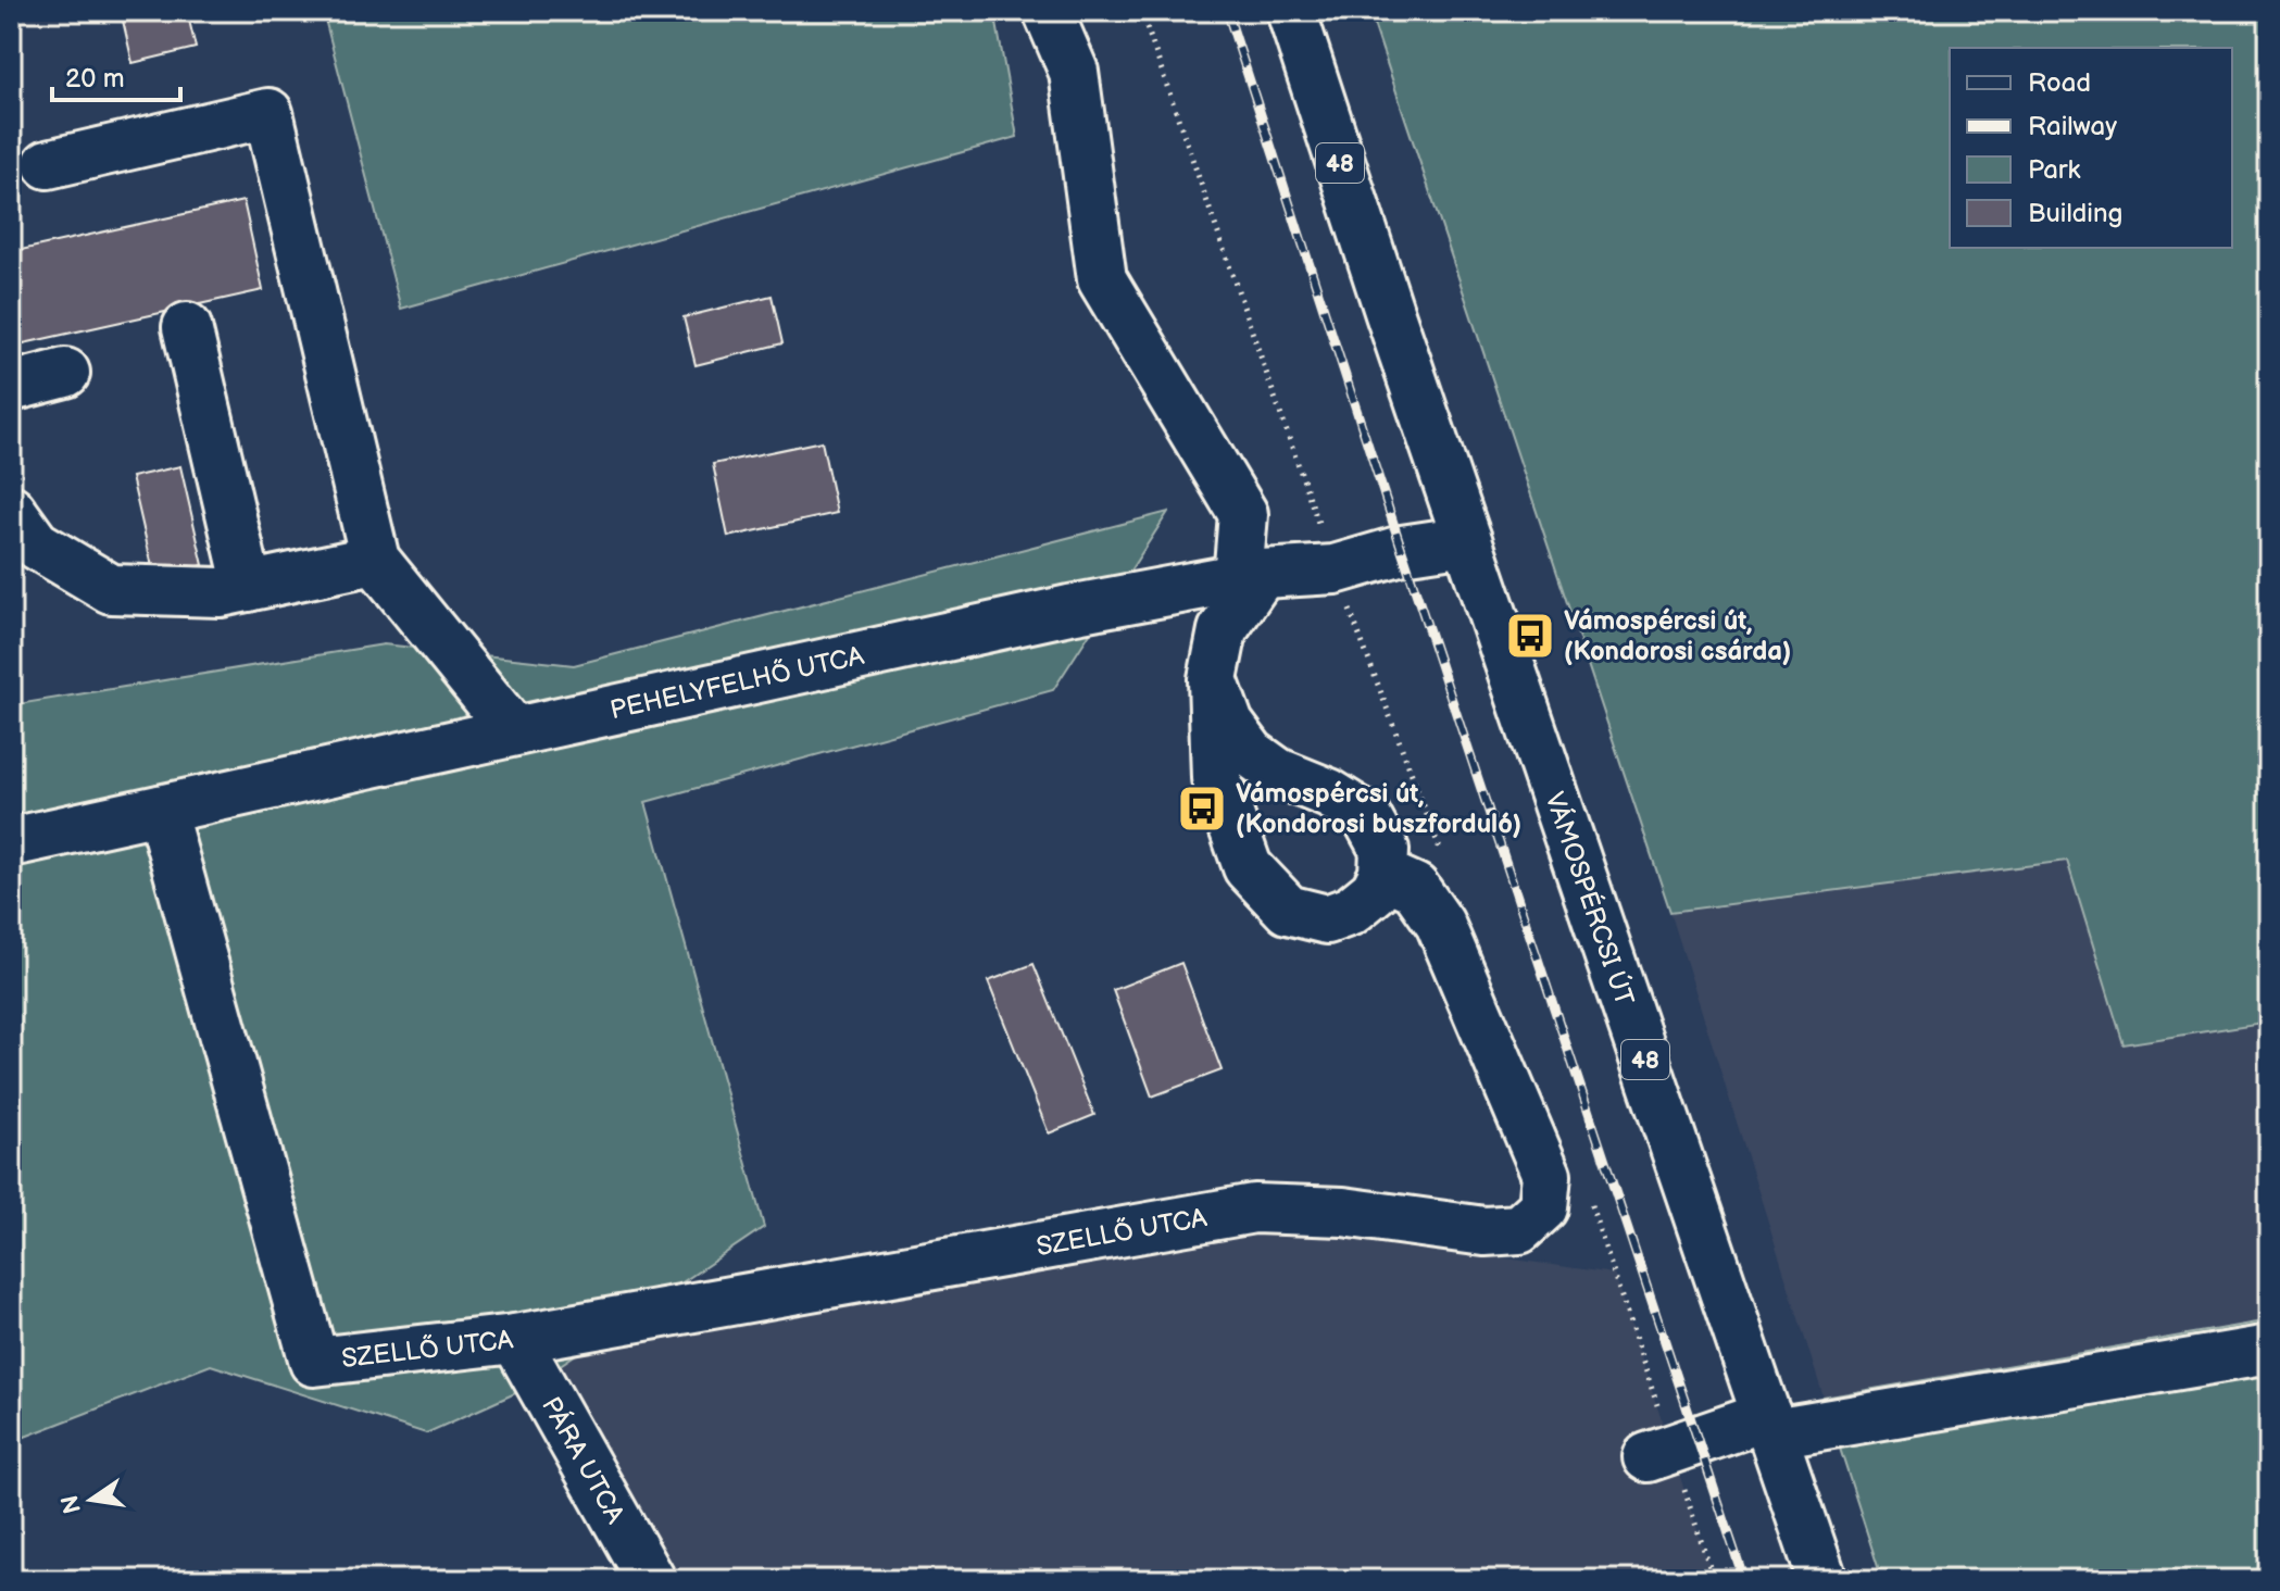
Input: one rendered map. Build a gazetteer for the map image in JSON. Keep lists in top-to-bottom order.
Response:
{
  "streets": {
    "street": [
      "48",
      "PEHELYFELHŐ UTCA",
      "VÁMOSPÉRCSI ÚT",
      "SZELLŐ UTCA",
      "PÁRA UTCA"
    ]
  },
  "crossings": [
    ["PEHELYFELHŐ UTCA", "VÁMOSPÉRCSI ÚT"],
    ["PEHELYFELHŐ UTCA", "SZELLŐ UTCA"],
    ["SZELLŐ UTCA", "PÁRA UTCA"]
  ],
  "places": {
    "bus stop": ["Vámospércsi út, (Kondorosi csárda)", "Vámospércsi út, (Kondorosi buszforduló)"]
  },
  "legend": [
    "Road",
    "Railway",
    "Park",
    "Building"
  ],
  "scale_bar": "20 m",
  "north": "left"
}
